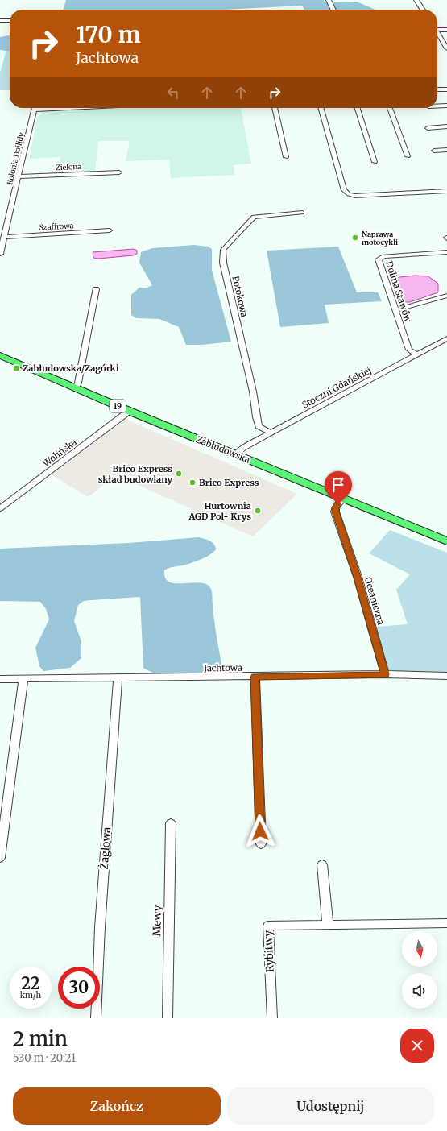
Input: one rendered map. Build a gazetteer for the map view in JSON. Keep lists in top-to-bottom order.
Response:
{
  "streets": {
    "highway": ["19", "Zabłudowska"],
    "street": [
      "Kolonia Dojlidy",
      "Zielona",
      "Szafirowa",
      "Dolina Stawów",
      "Potokowa",
      "Stoczni Gdańskiej",
      "Wolińska",
      "Oceaniczna",
      "Jachtowa",
      "Żaglowa",
      "Mewy",
      "Rybitwy"
    ]
  },
  "crossings": [
    ["Kolonia Dojlidy", "Zielona"],
    ["Kolonia Dojlidy", "Szafirowa"],
    ["Dolina Stawów", "Stoczni Gdańskiej"],
    ["Potokowa", "Stoczni Gdańskiej"],
    ["Stoczni Gdańskiej", "Zabłudowska"],
    ["Zabłudowska", "Wolińska"],
    ["Zabłudowska", "Oceaniczna"],
    ["Oceaniczna", "Jachtowa"],
    ["Jachtowa", "Żaglowa"]
  ],
  "places": {
    "other": [
      "Naprawa motocykli",
      "Brico Express skład budowlany",
      "Brico Express",
      "Hurtownia AGD Pol- Krys"
    ],
    "transit": ["Zabłudowska/Zagórki"]
  },
  "north": "bottom",
  "page": {
    "turn": ["170 m", "Jachtowa"],
    "speed": "22 km/h",
    "limit": "30",
    "heading": ["2 min", "530 m · 20:21"],
    "buttons": ["Zakończ", "Udostępnij"]
  }
}
